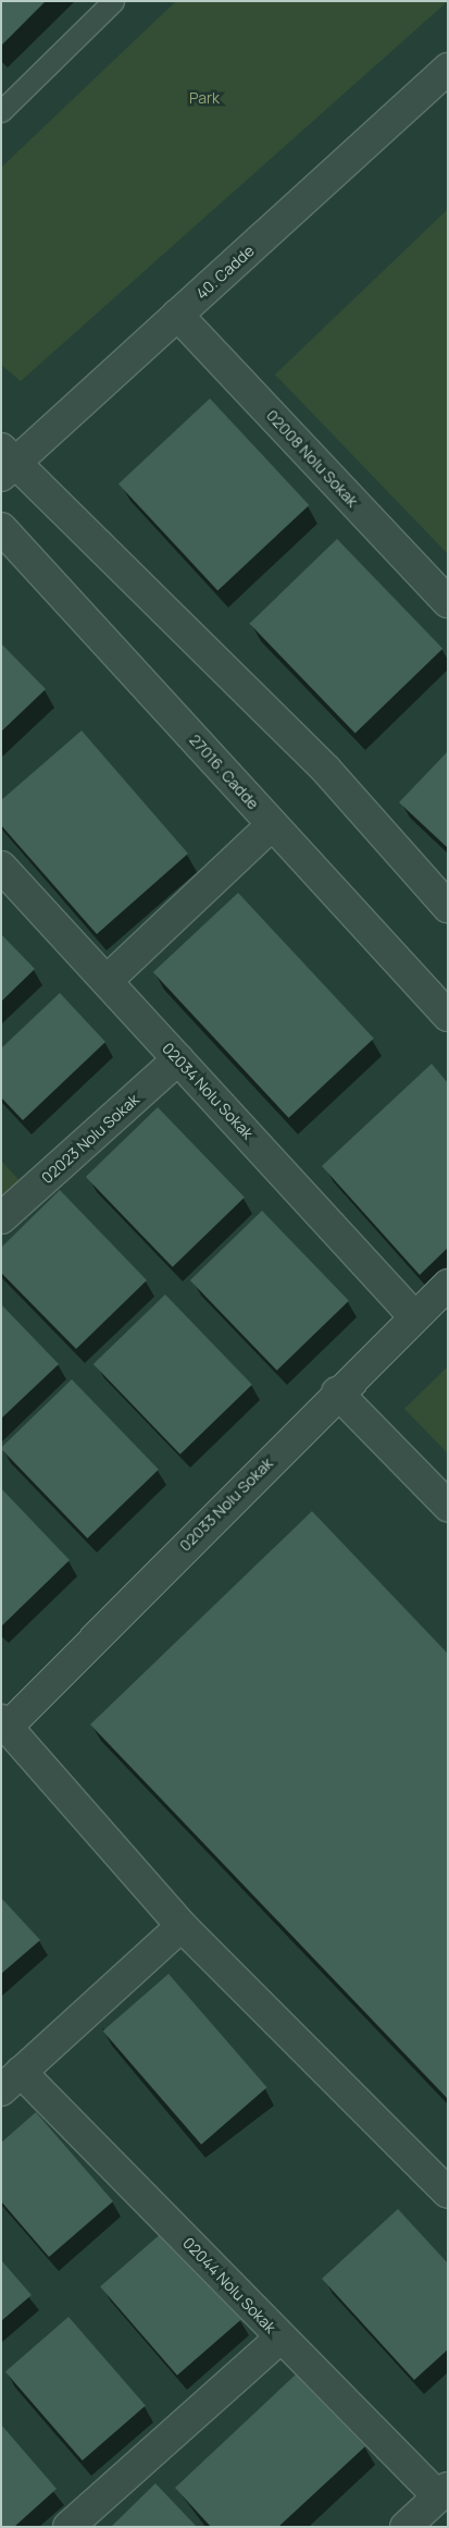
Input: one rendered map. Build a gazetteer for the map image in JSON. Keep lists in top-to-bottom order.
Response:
{
  "streets": {
    "street": [
      "40. Cadde",
      "02008 Nolu Sokak",
      "27016. Cadde",
      "02034 Nolu Sokak",
      "02023 Nolu Sokak",
      "02033 Nolu Sokak",
      "02044 Nolu Sokak"
    ]
  },
  "crossings": [
    ["40. Cadde", "02008 Nolu Sokak"],
    ["02034 Nolu Sokak", "02023 Nolu Sokak"],
    ["02034 Nolu Sokak", "02033 Nolu Sokak"]
  ],
  "parks": ["Park"]
}
